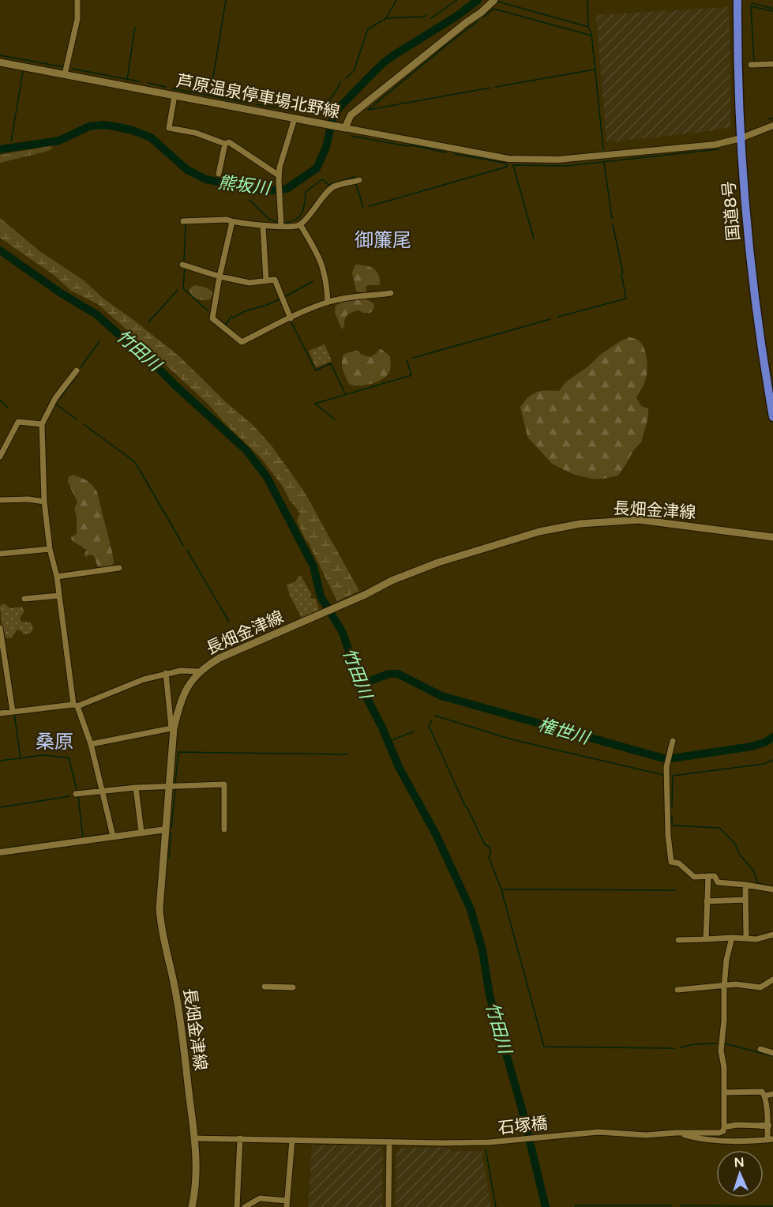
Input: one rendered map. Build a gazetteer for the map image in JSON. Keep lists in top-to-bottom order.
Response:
{
  "streets": {
    "highway": ["国道8号"],
    "main road": ["芦原温泉停車場北野線", "長畑金津線"],
    "street": ["石塚橋"]
  },
  "crossings": [
    ["長畑金津線", "石塚橋"]
  ],
  "districts": ["御簾尾", "桑原"],
  "water": ["熊坂川", "竹田川", "権世川"],
  "north": "top"
}
